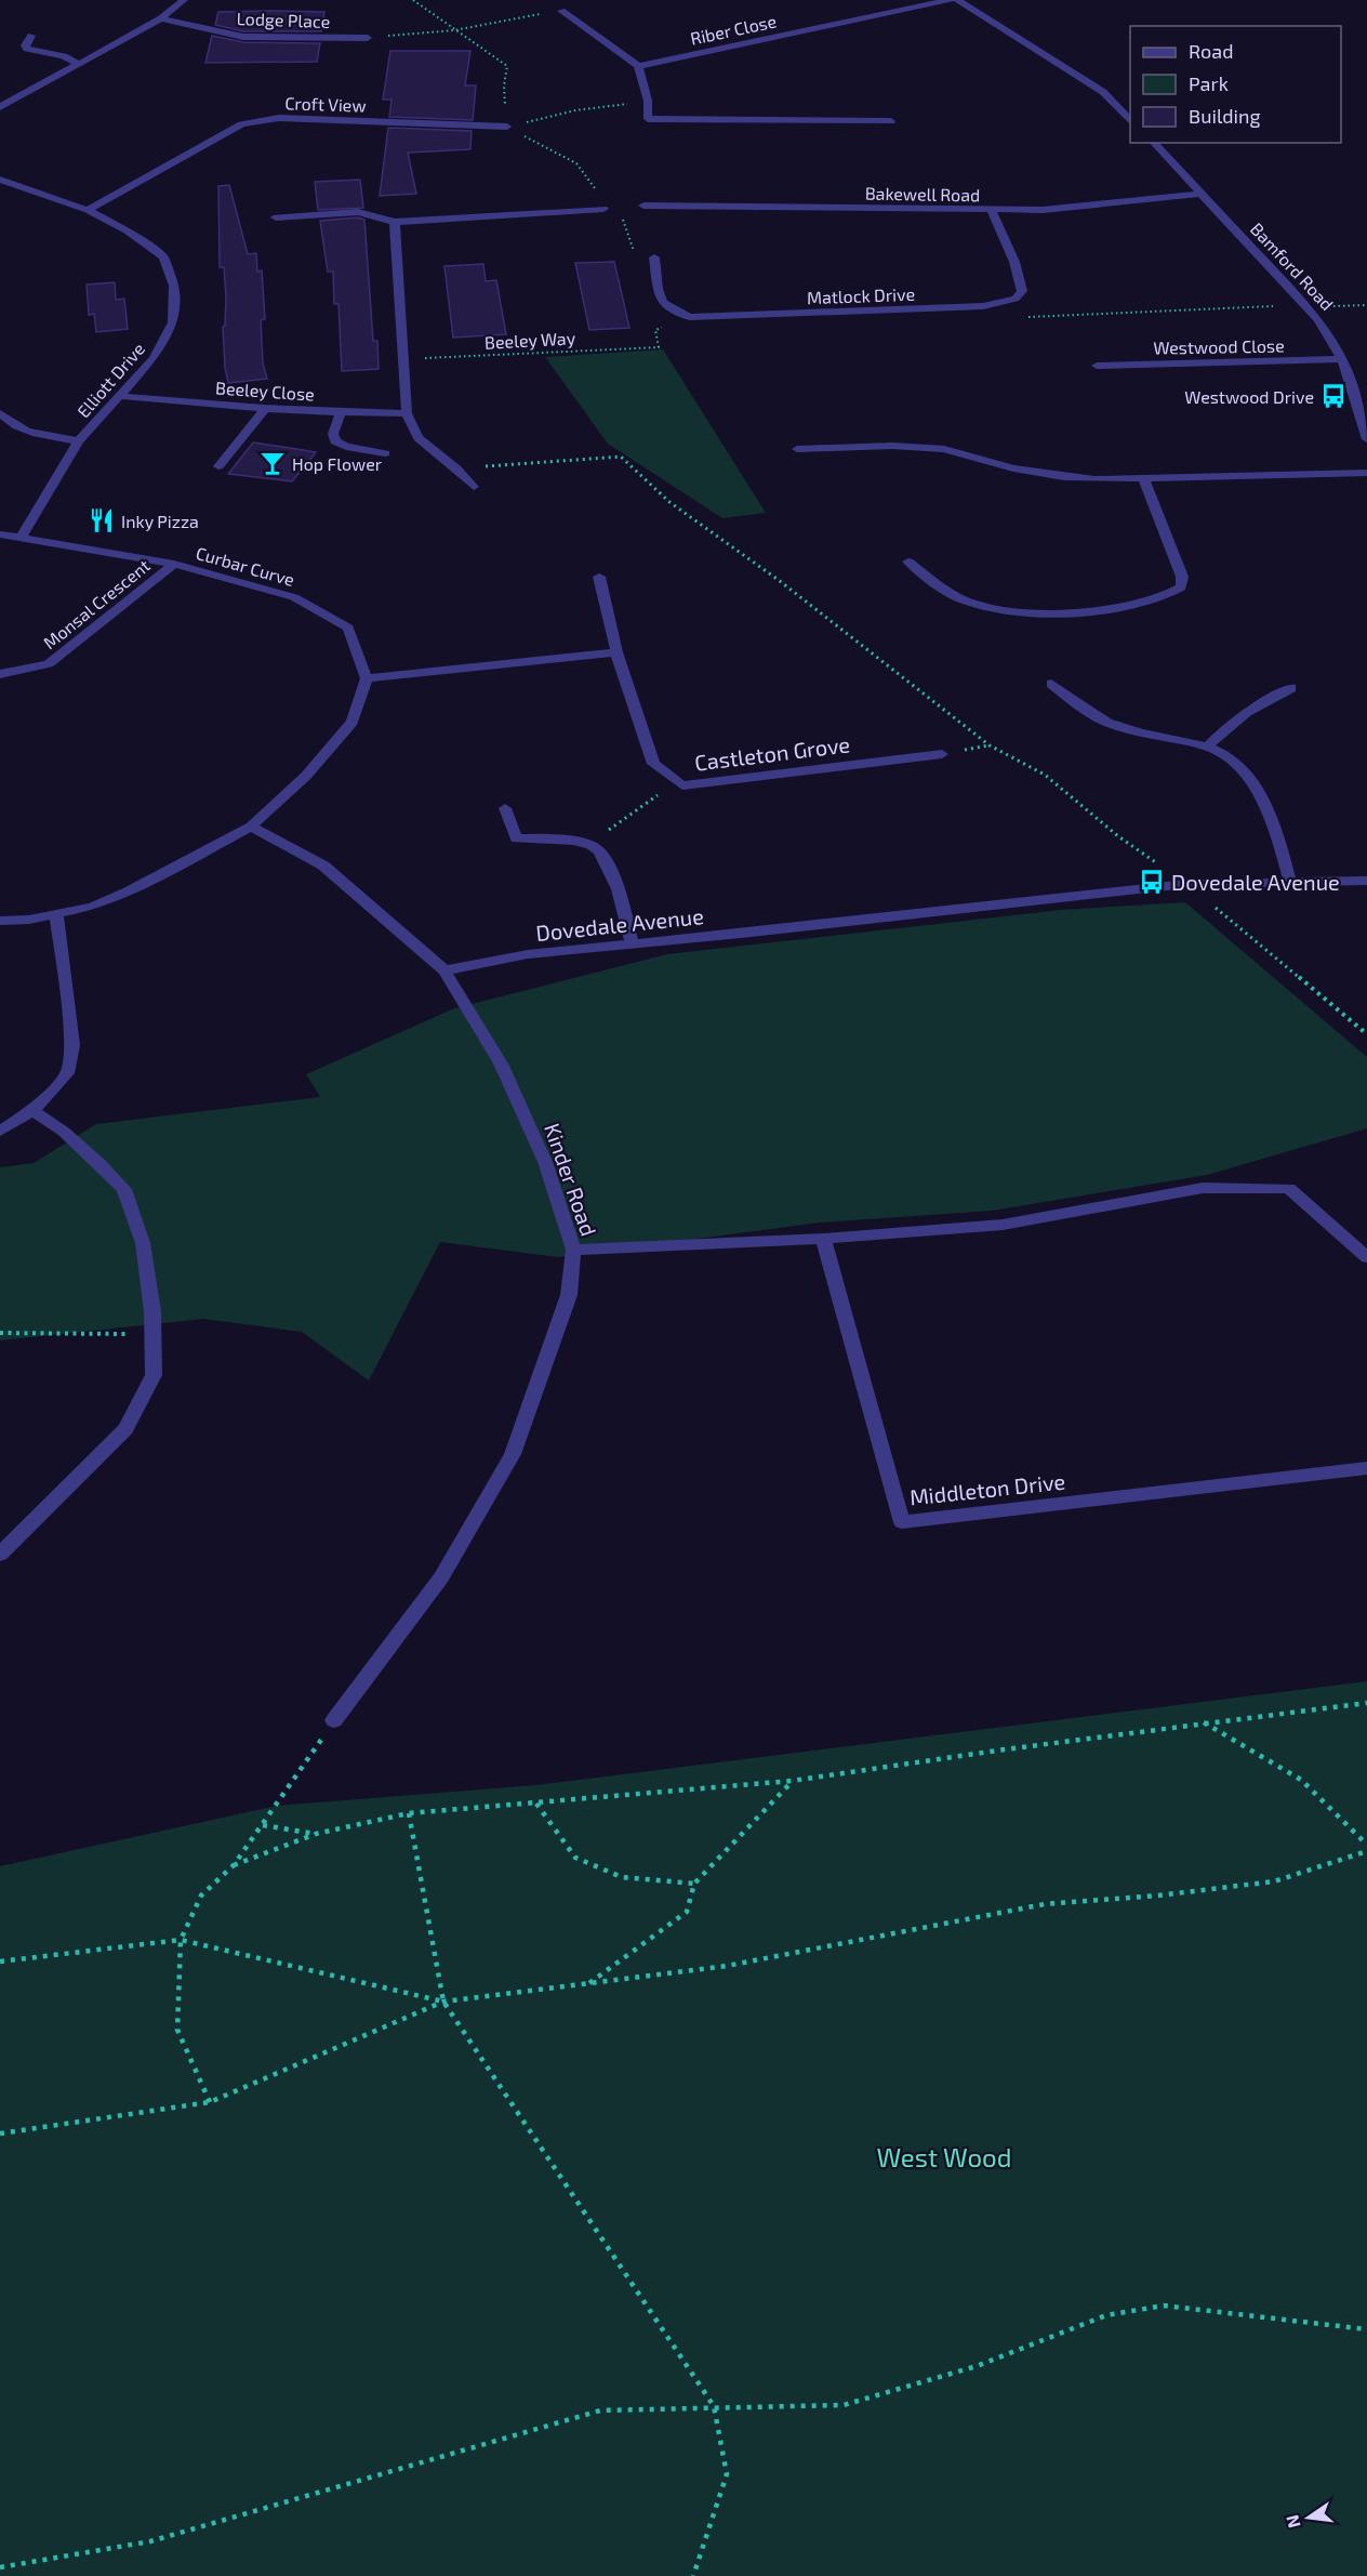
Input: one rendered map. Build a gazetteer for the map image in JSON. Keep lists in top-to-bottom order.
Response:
{
  "streets": {
    "street": [
      "Lodge Place",
      "Riber Close",
      "Croft View",
      "Bakewell Road",
      "Bamford Road",
      "Matlock Drive",
      "Westwood Close",
      "Elliott Drive",
      "Beeley Close",
      "Curbar Curve",
      "Monsal Crescent",
      "Castleton Grove",
      "Dovedale Avenue",
      "Kinder Road",
      "Middleton Drive"
    ],
    "path": ["Beeley Way"]
  },
  "crossings": [
    ["Croft View", "Elliott Drive"],
    ["Bakewell Road", "Bamford Road"],
    ["Bakewell Road", "Matlock Drive"],
    ["Bamford Road", "Westwood Close"],
    ["Elliott Drive", "Beeley Close"],
    ["Elliott Drive", "Curbar Curve"],
    ["Curbar Curve", "Monsal Crescent"],
    ["Dovedale Avenue", "Kinder Road"]
  ],
  "parks": ["West Wood"],
  "places": {
    "bus stop": ["Westwood Drive", "Dovedale Avenue"],
    "bar": ["Hop Flower"],
    "restaurant": ["Inky Pizza"]
  },
  "legend": ["Road", "Park", "Building"],
  "north": "left"
}
